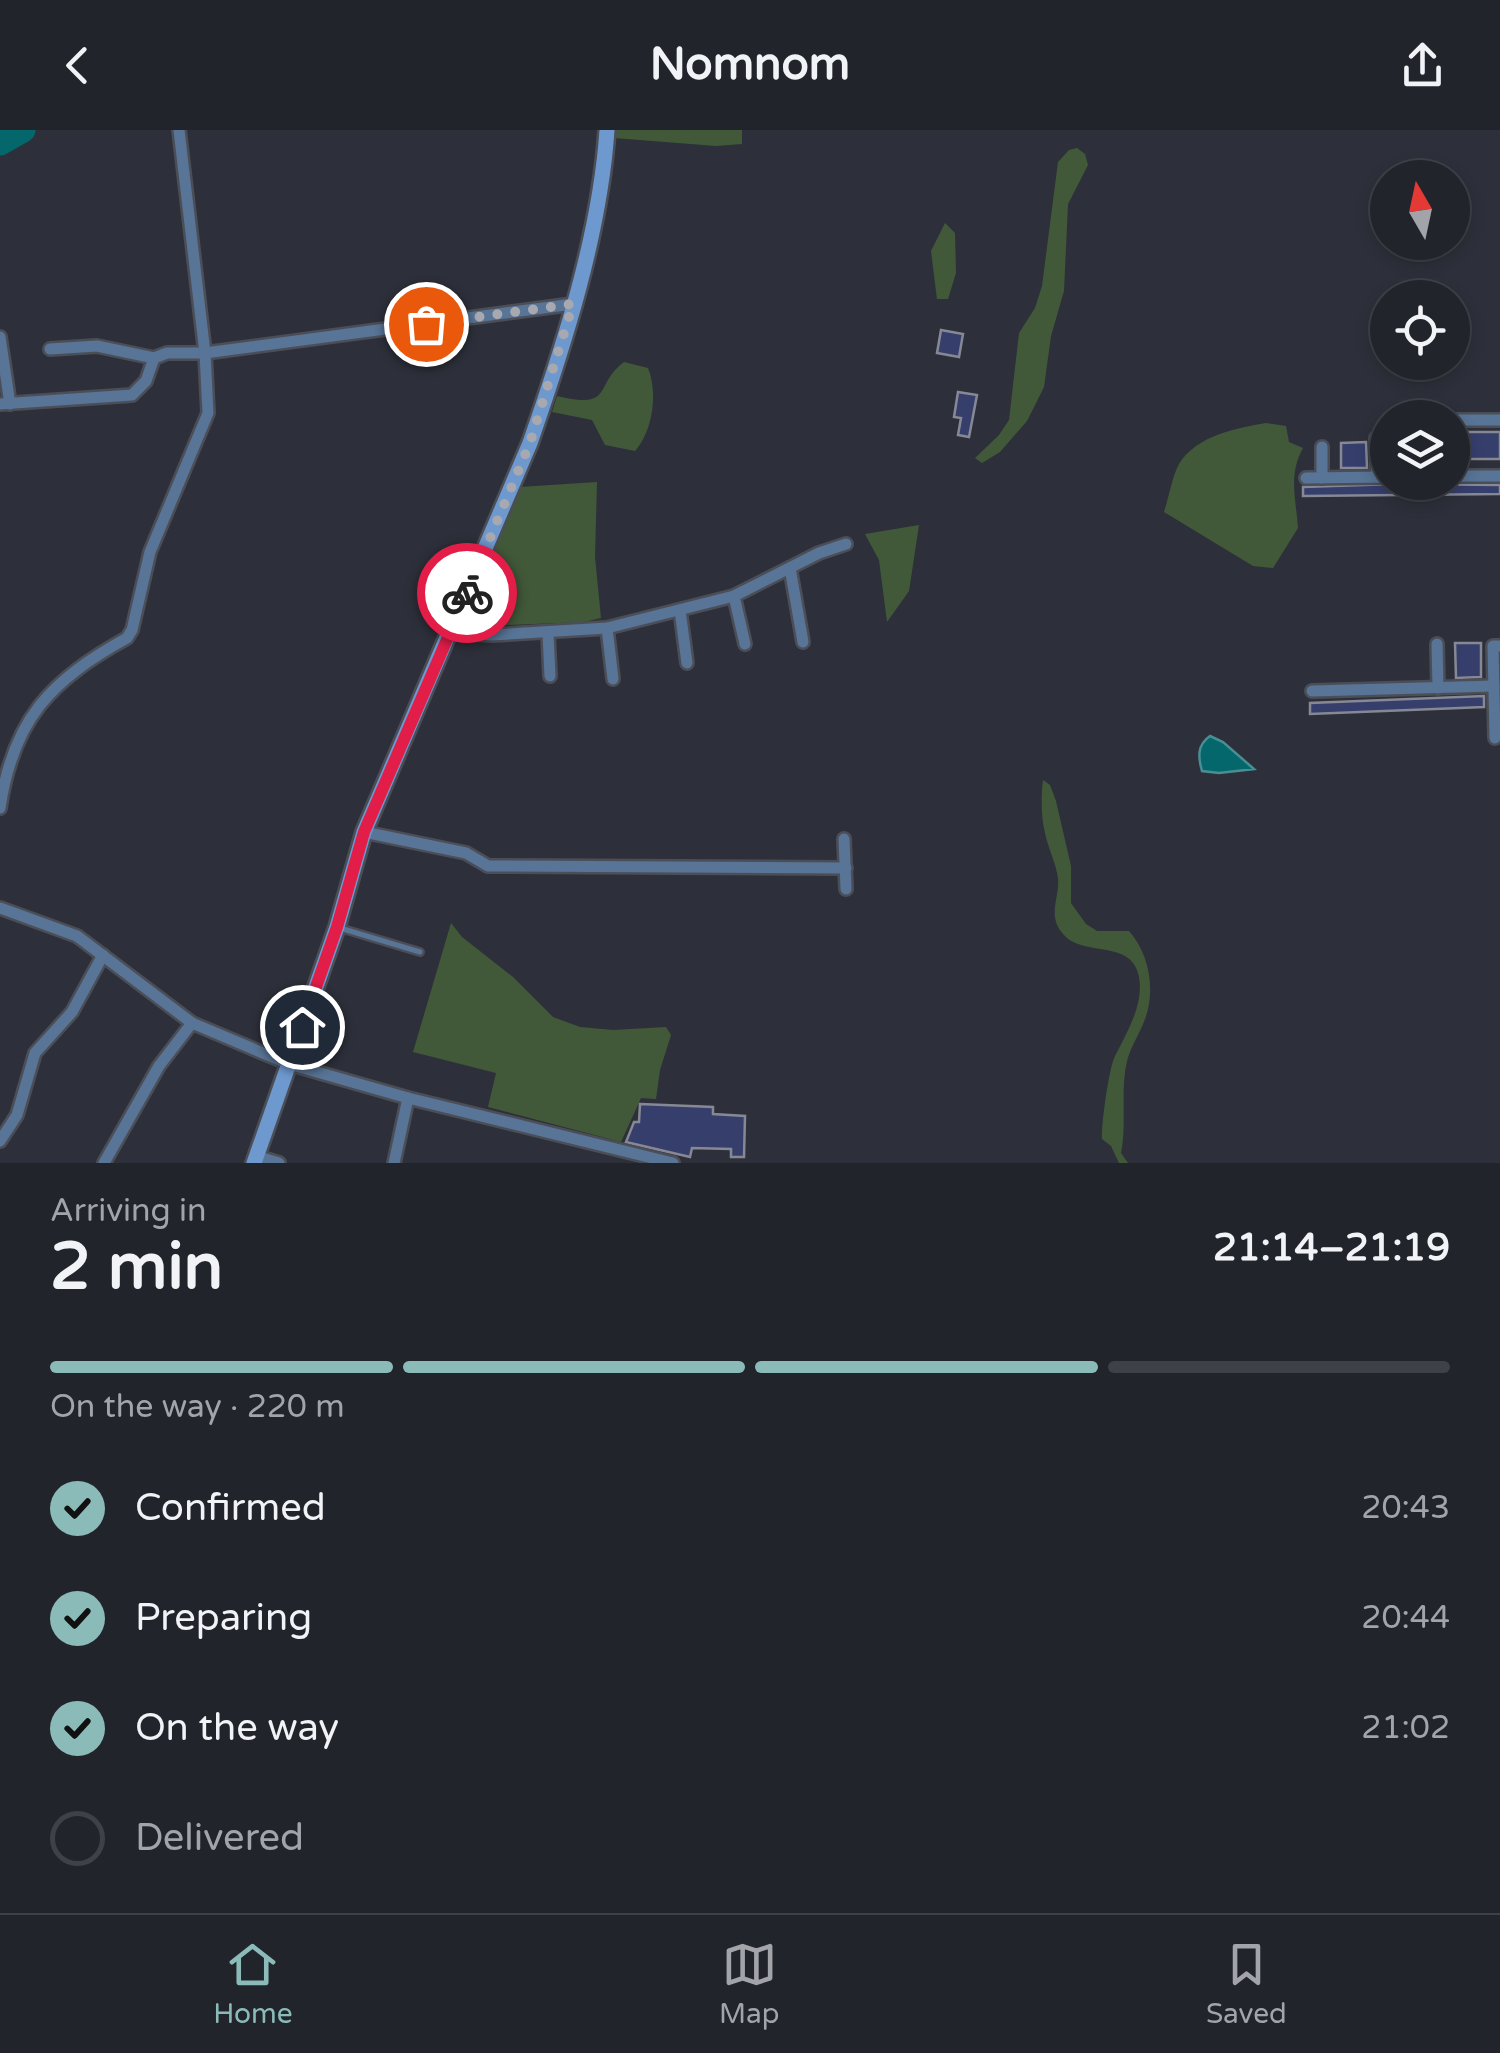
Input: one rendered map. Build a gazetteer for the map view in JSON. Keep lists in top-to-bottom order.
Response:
{
  "north": "top",
  "page": {
    "header": "Nomnom",
    "heading": ["2 min", "Arriving in", "21:14–21:19"],
    "bar": "On the way · 220 m",
    "list": [
      ["Confirmed", "20:43"],
      ["Preparing", "20:44"],
      ["On the way", "21:02"],
      "Delivered"
    ],
    "tabs": ["Home", "Map", "Saved"]
  }
}
